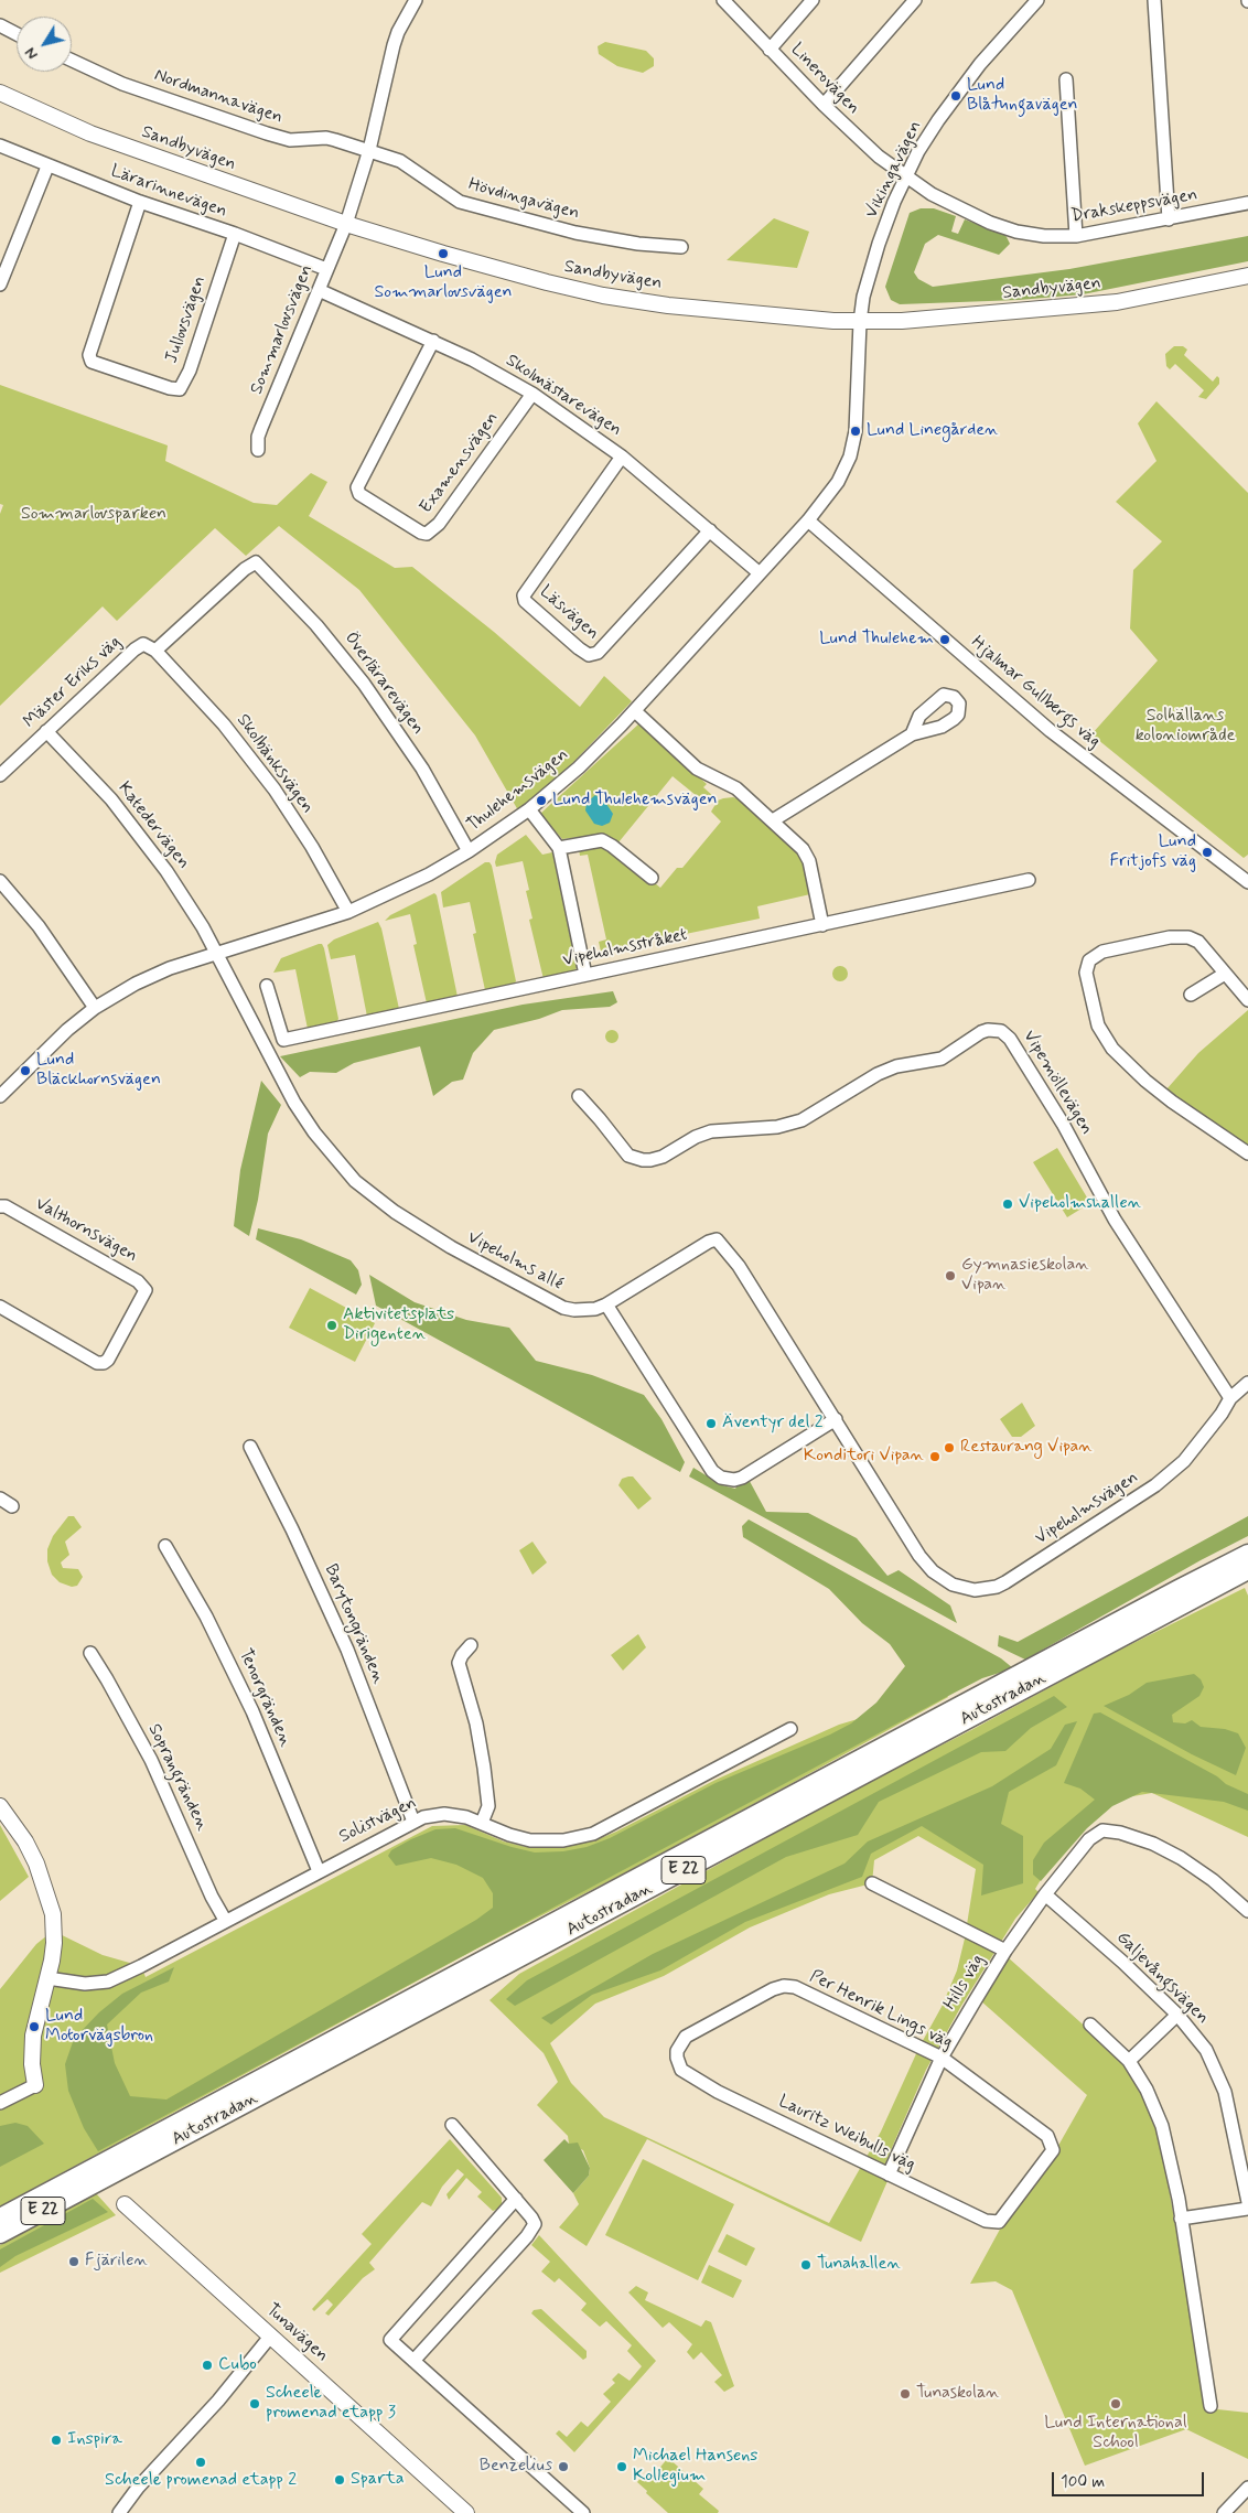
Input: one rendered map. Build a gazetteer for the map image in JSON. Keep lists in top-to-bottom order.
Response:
{
  "streets": {
    "highway": ["Autostradan", "E 22"],
    "main road": ["Sandbyvägen", "Tunavägen"],
    "street": [
      "Linerovägen",
      "Nordmannavägen",
      "Vikingavägen",
      "Lärarinnevägen",
      "Hövdingavägen",
      "Drakskeppsvägen",
      "Jullovsvägen",
      "Sommarlovsvägen",
      "Skolmästarevägen",
      "Examensvägen",
      "Läsvägen",
      "Mäster Eriks väg",
      "Överlärarevägen",
      "Hjalmar Gullbergs väg",
      "Skolbänksvägen",
      "Thulehemsvägen",
      "Katedervägen",
      "Vipeholmsstråket",
      "Vipemöllevägen",
      "Valthornsvägen",
      "Vipeholms allé",
      "Vipeholmsvägen",
      "Barytongränden",
      "Tenorgränden",
      "Soprangränden",
      "Solistvägen",
      "Galjevångsvägen",
      "Hills väg",
      "Per Henrik Lings väg",
      "Lauritz Weibulls väg"
    ]
  },
  "crossings": [
    ["Linerovägen", "Vikingavägen"],
    ["Linerovägen", "Drakskeppsvägen"],
    ["Nordmannavägen", "Hövdingavägen"],
    ["Nordmannavägen", "Sommarlovsvägen"],
    ["Sandbyvägen", "Vikingavägen"],
    ["Sandbyvägen", "Sommarlovsvägen"],
    ["Sandbyvägen", "Thulehemsvägen"],
    ["Vikingavägen", "Drakskeppsvägen"],
    ["Vikingavägen", "Thulehemsvägen"],
    ["Lärarinnevägen", "Jullovsvägen"],
    ["Lärarinnevägen", "Sommarlovsvägen"],
    ["Hövdingavägen", "Sommarlovsvägen"],
    ["Sommarlovsvägen", "Skolmästarevägen"],
    ["Skolmästarevägen", "Examensvägen"],
    ["Skolmästarevägen", "Läsvägen"],
    ["Skolmästarevägen", "Thulehemsvägen"],
    ["Mäster Eriks väg", "Överlärarevägen"],
    ["Mäster Eriks väg", "Skolbänksvägen"],
    ["Mäster Eriks väg", "Katedervägen"],
    ["Överlärarevägen", "Skolbänksvägen"],
    ["Överlärarevägen", "Thulehemsvägen"],
    ["Hjalmar Gullbergs väg", "Thulehemsvägen"],
    ["Skolbänksvägen", "Thulehemsvägen"],
    ["Thulehemsvägen", "Katedervägen"],
    ["Thulehemsvägen", "Vipeholms allé"],
    ["Katedervägen", "Vipeholms allé"],
    ["Vipemöllevägen", "Vipeholmsvägen"],
    ["Vipeholms allé", "Vipeholmsvägen"],
    ["Barytongränden", "Solistvägen"],
    ["Tenorgränden", "Solistvägen"],
    ["Soprangränden", "Solistvägen"],
    ["Galjevångsvägen", "Hills väg"],
    ["Hills väg", "Per Henrik Lings väg"],
    ["Hills väg", "Lauritz Weibulls väg"],
    ["Per Henrik Lings väg", "Lauritz Weibulls väg"]
  ],
  "parks": ["Sommarlovsparken", "Solhällans koloniområde"],
  "places": [
    "Lund Blåtungavägen",
    "Lund Sommarlovsvägen",
    "Lund Linegården",
    "Lund Thulehem",
    "Lund Thulehemsvägen",
    "Lund Fritjofs väg",
    "Lund Bläckhornsvägen",
    "Vipeholmshallen",
    "Gymnasieskolan Vipan",
    "Aktivitetsplats Dirigenten",
    "Äventyr del 2",
    "Restaurang Vipan",
    "Konditori Vipan",
    "Lund Motorvägsbron",
    "Fjärilen",
    "Tunahallen",
    "Cubo",
    "Tunaskolan",
    "Scheele promenad etapp 3",
    "Lund International School",
    "Inspira",
    "Scheele promenad etapp 2",
    "Benzelius",
    "Michael Hansens Kollegium",
    "Sparta"
  ],
  "scale_bar": "100 m",
  "north": "bottom left"
}
